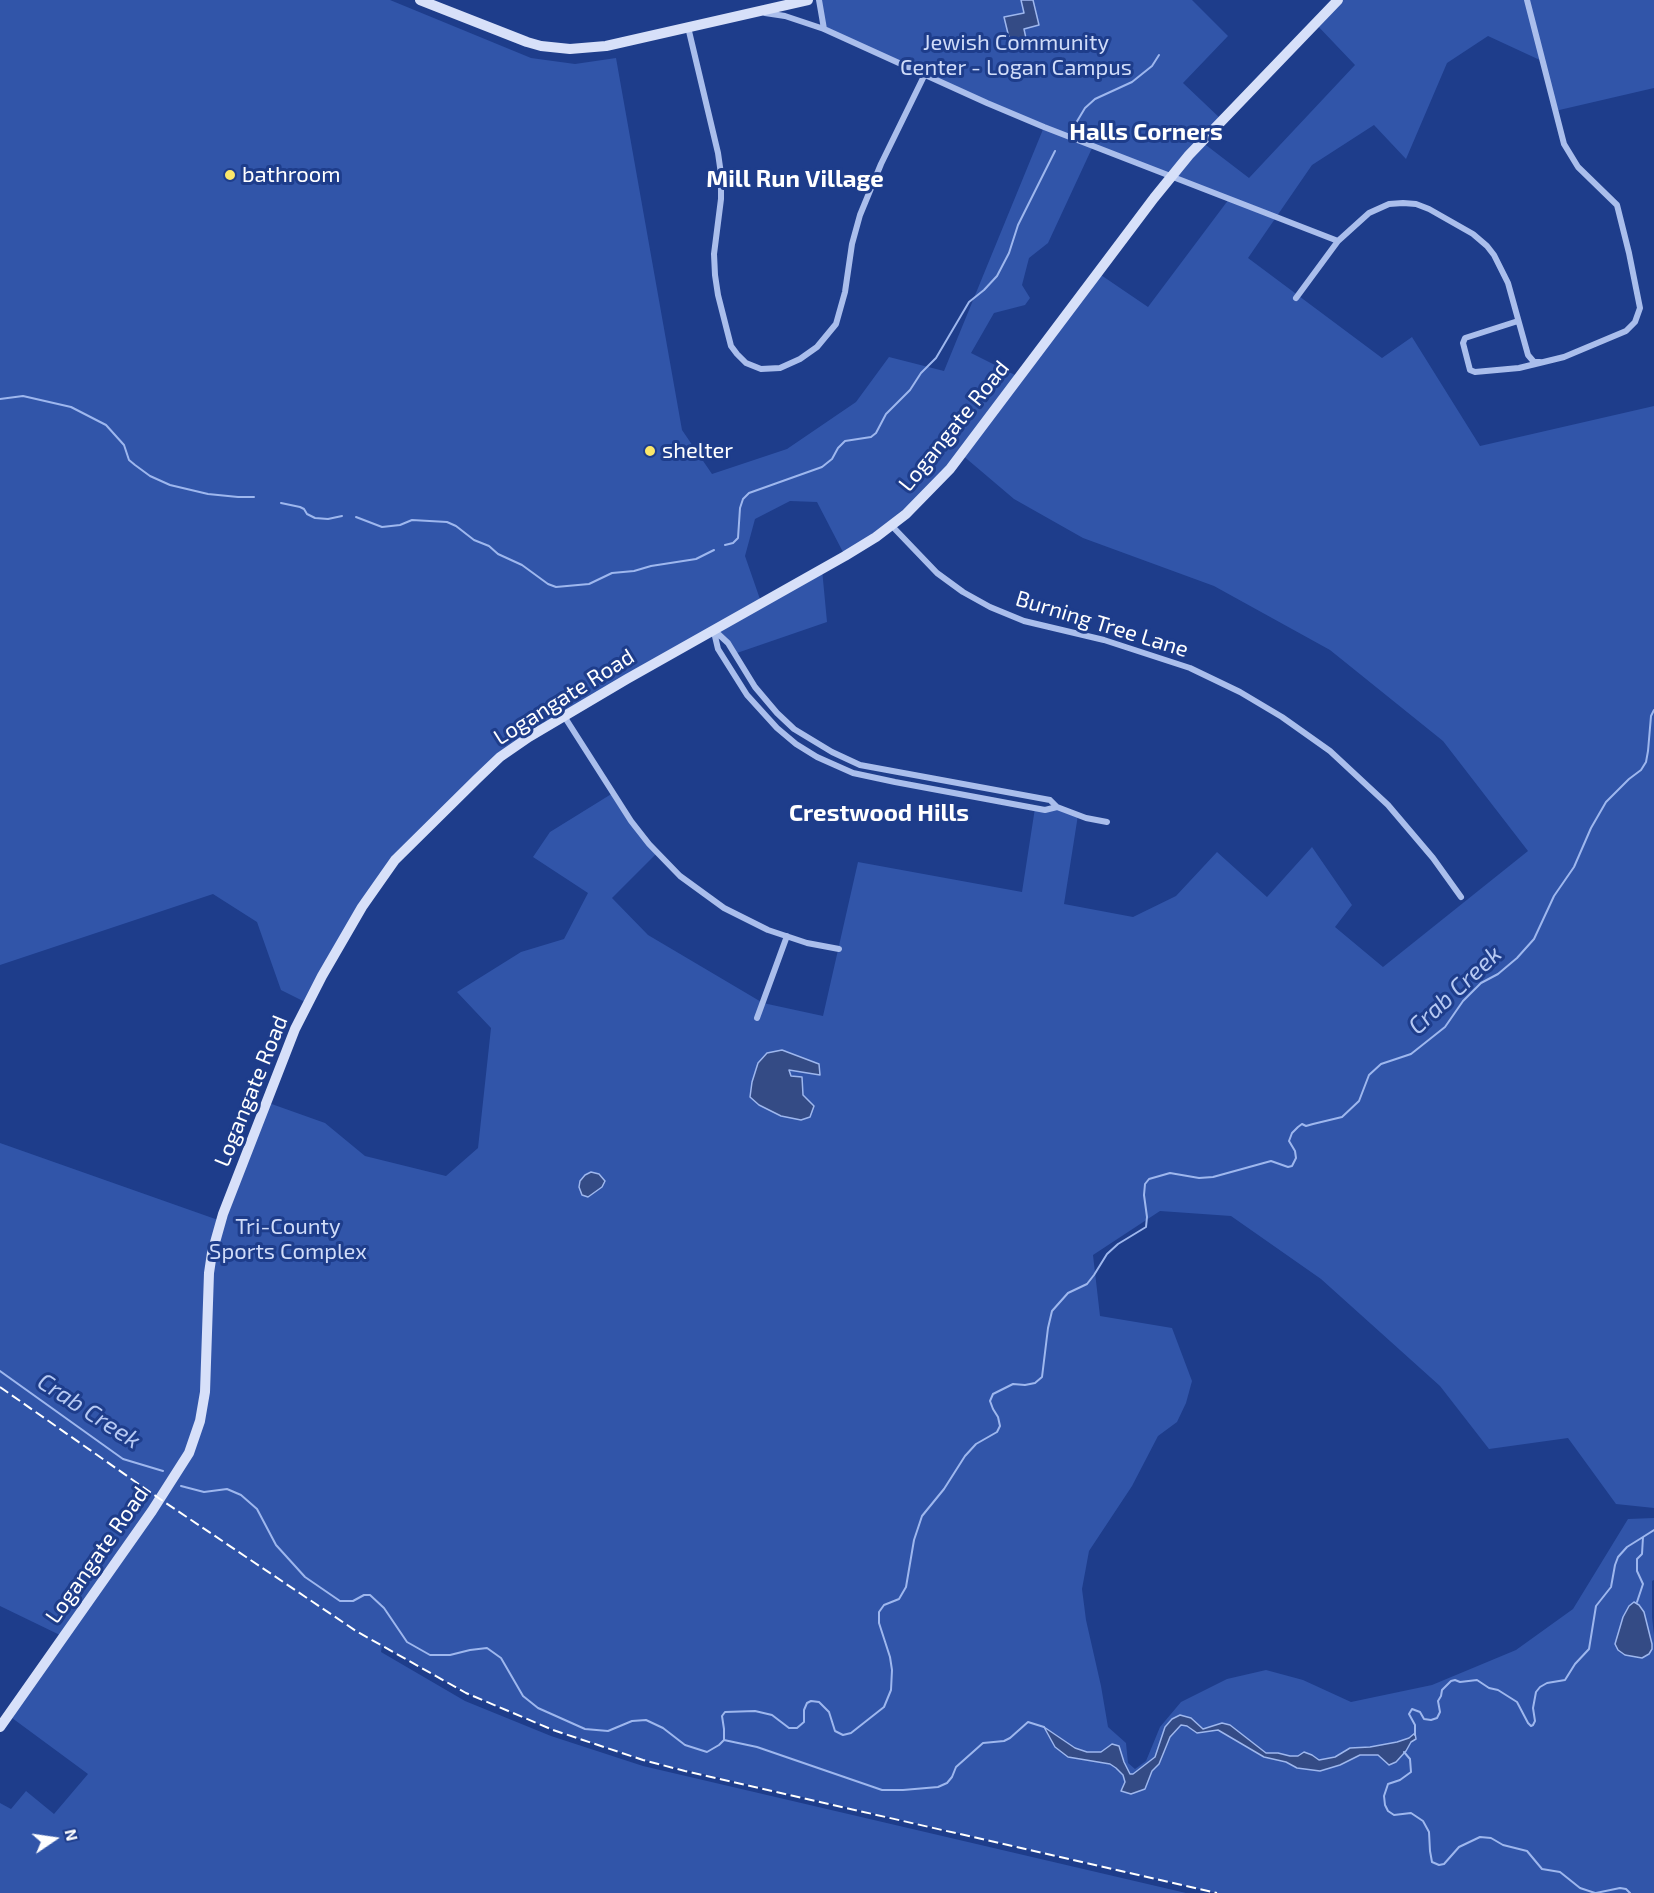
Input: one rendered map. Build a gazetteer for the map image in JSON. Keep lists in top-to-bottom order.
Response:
{
  "streets": {
    "street": ["Logangate Road", "Burning Tree Lane"]
  },
  "crossings": [
    ["Logangate Road", "Burning Tree Lane"]
  ],
  "districts": ["Halls Corners", "Mill Run Village", "Crestwood Hills"],
  "water": ["Crab Creek"],
  "parks": ["Jewish Community Center - Logan Campus", "Tri-County Sports Complex"],
  "places": ["bathroom", "shelter"],
  "north": "right"
}
